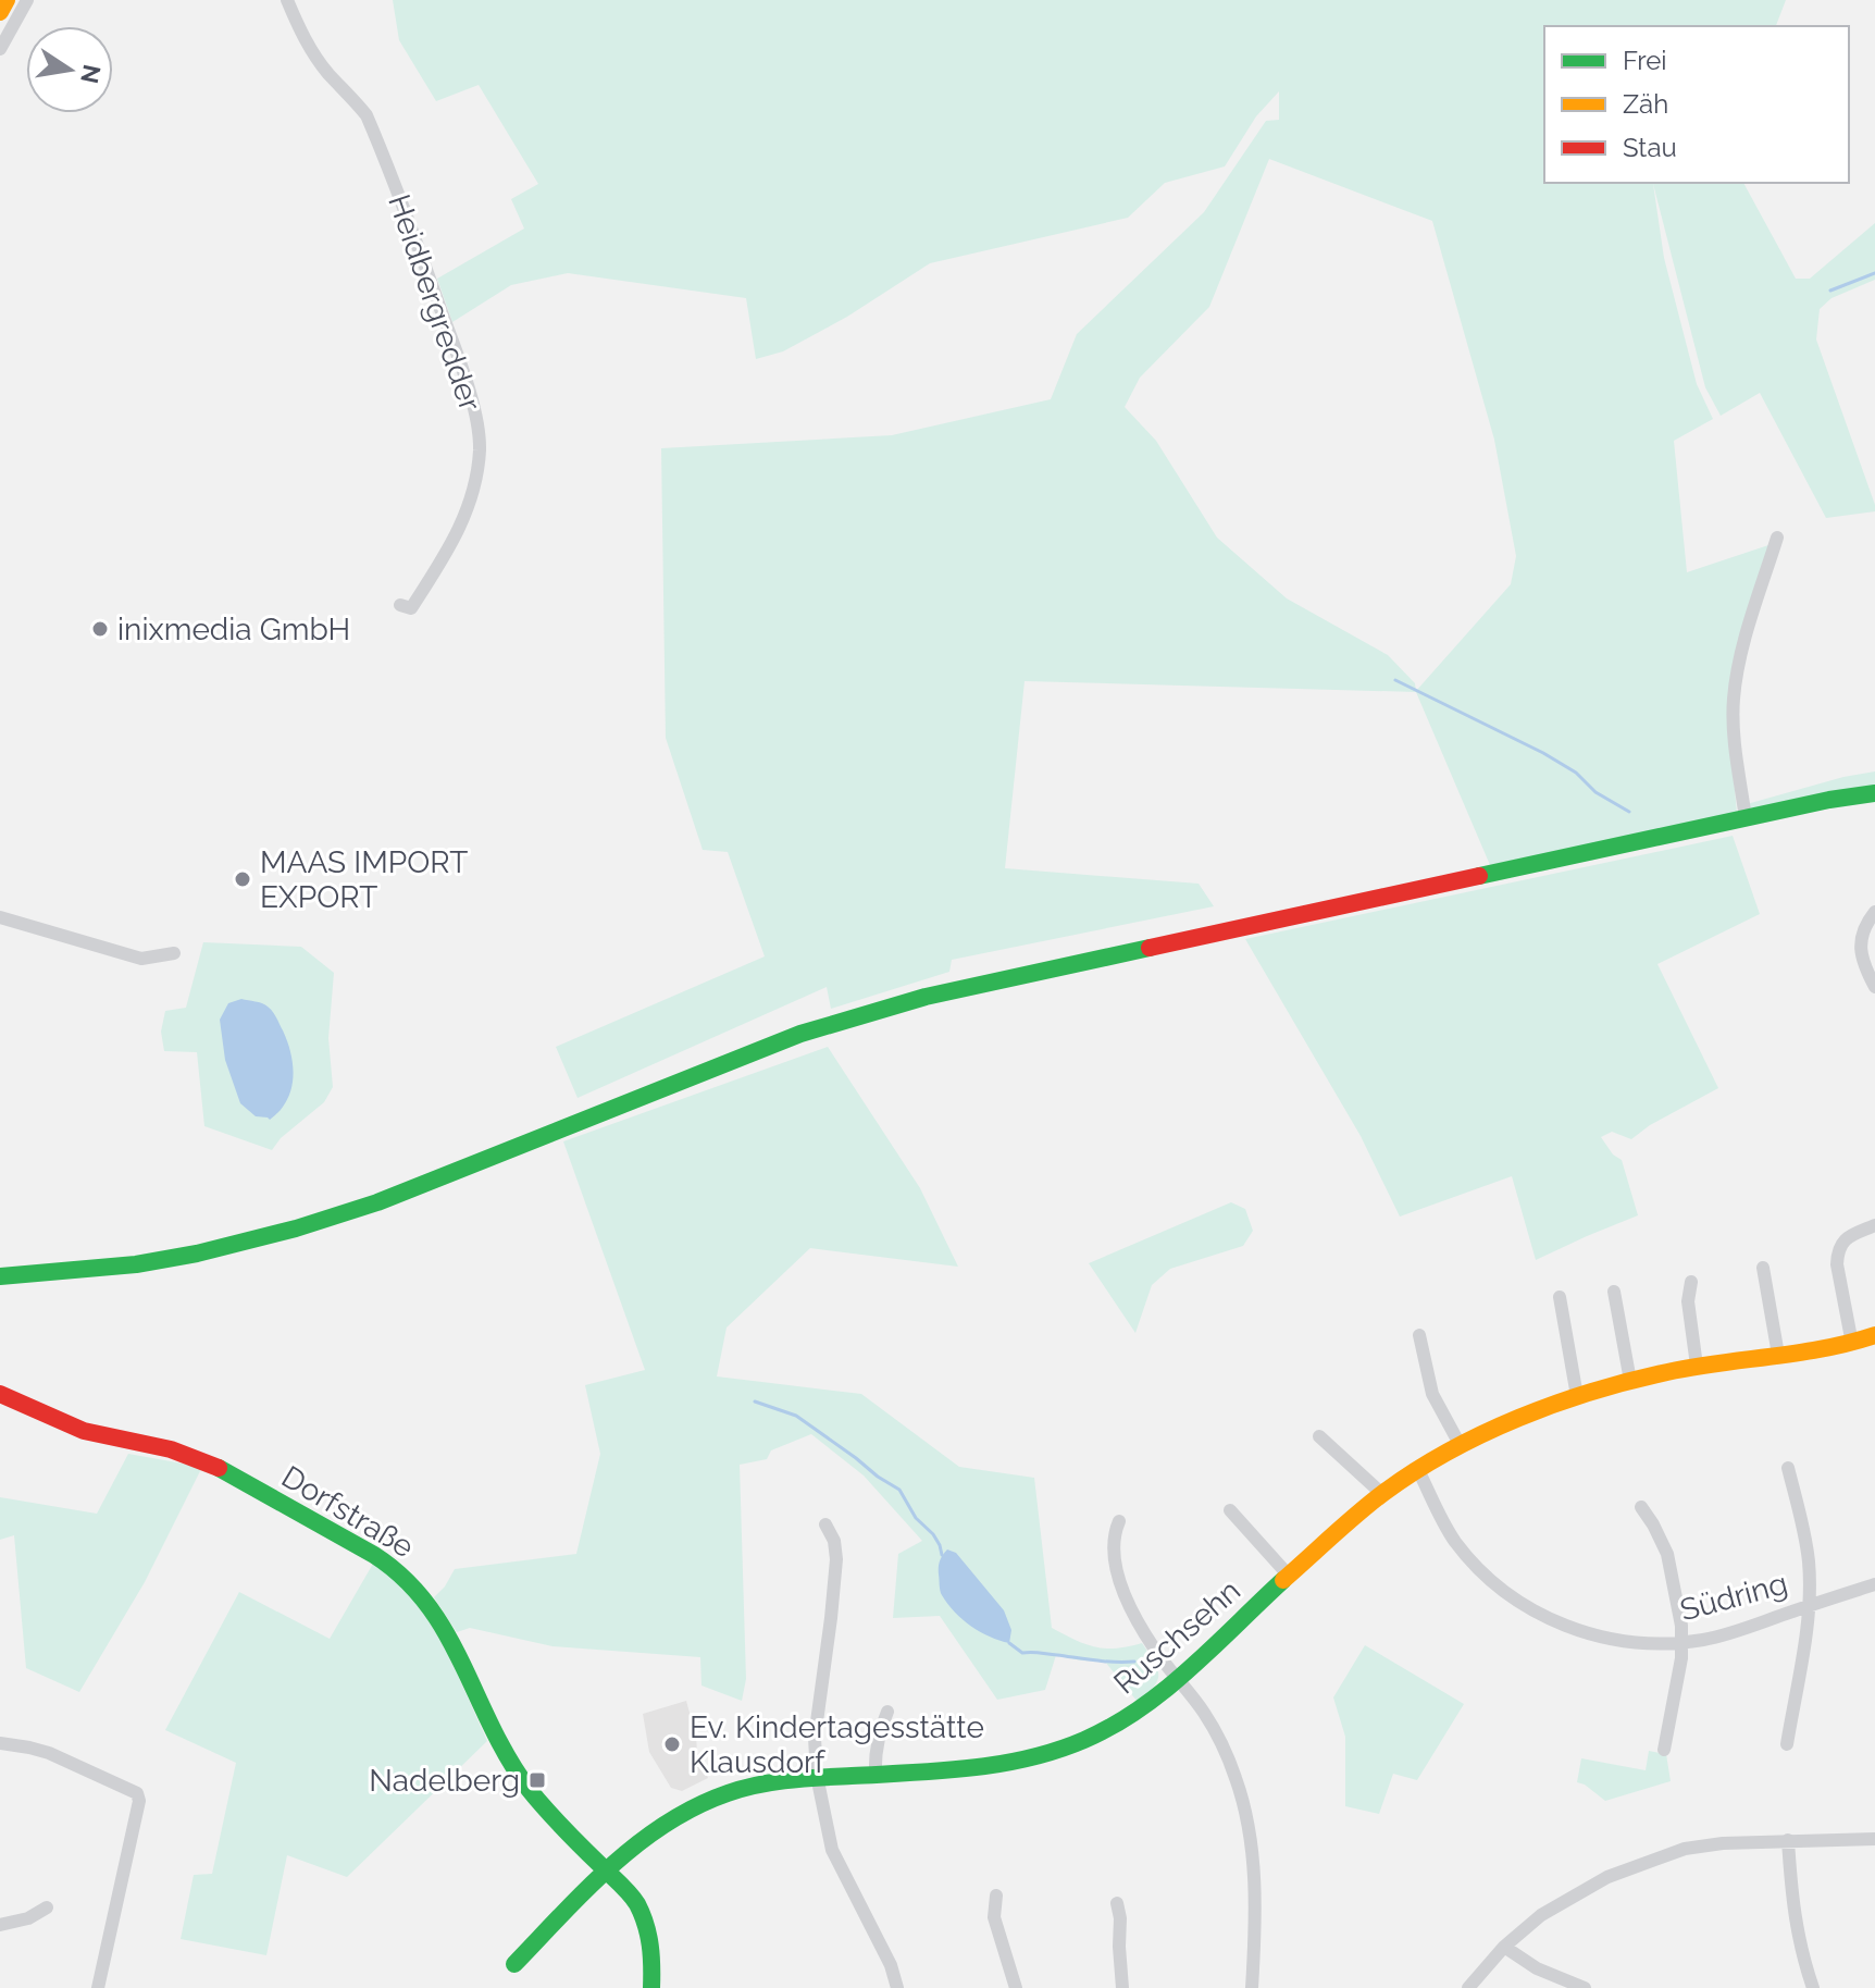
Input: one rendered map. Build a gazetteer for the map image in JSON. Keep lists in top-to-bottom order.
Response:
{
  "streets": {
    "main road": ["Dorfstraße", "Ruschsehn"],
    "street": ["Heidbergredder", "Südring"]
  },
  "crossings": [
    ["Dorfstraße", "Ruschsehn"]
  ],
  "places": {
    "other": ["inixmedia GmbH", "MAAS IMPORT EXPORT", "Ev. Kindertagesstätte Klausdorf"],
    "transit": ["Nadelberg"]
  },
  "legend": ["Frei", "Zäh", "Stau"],
  "north": "right"
}
